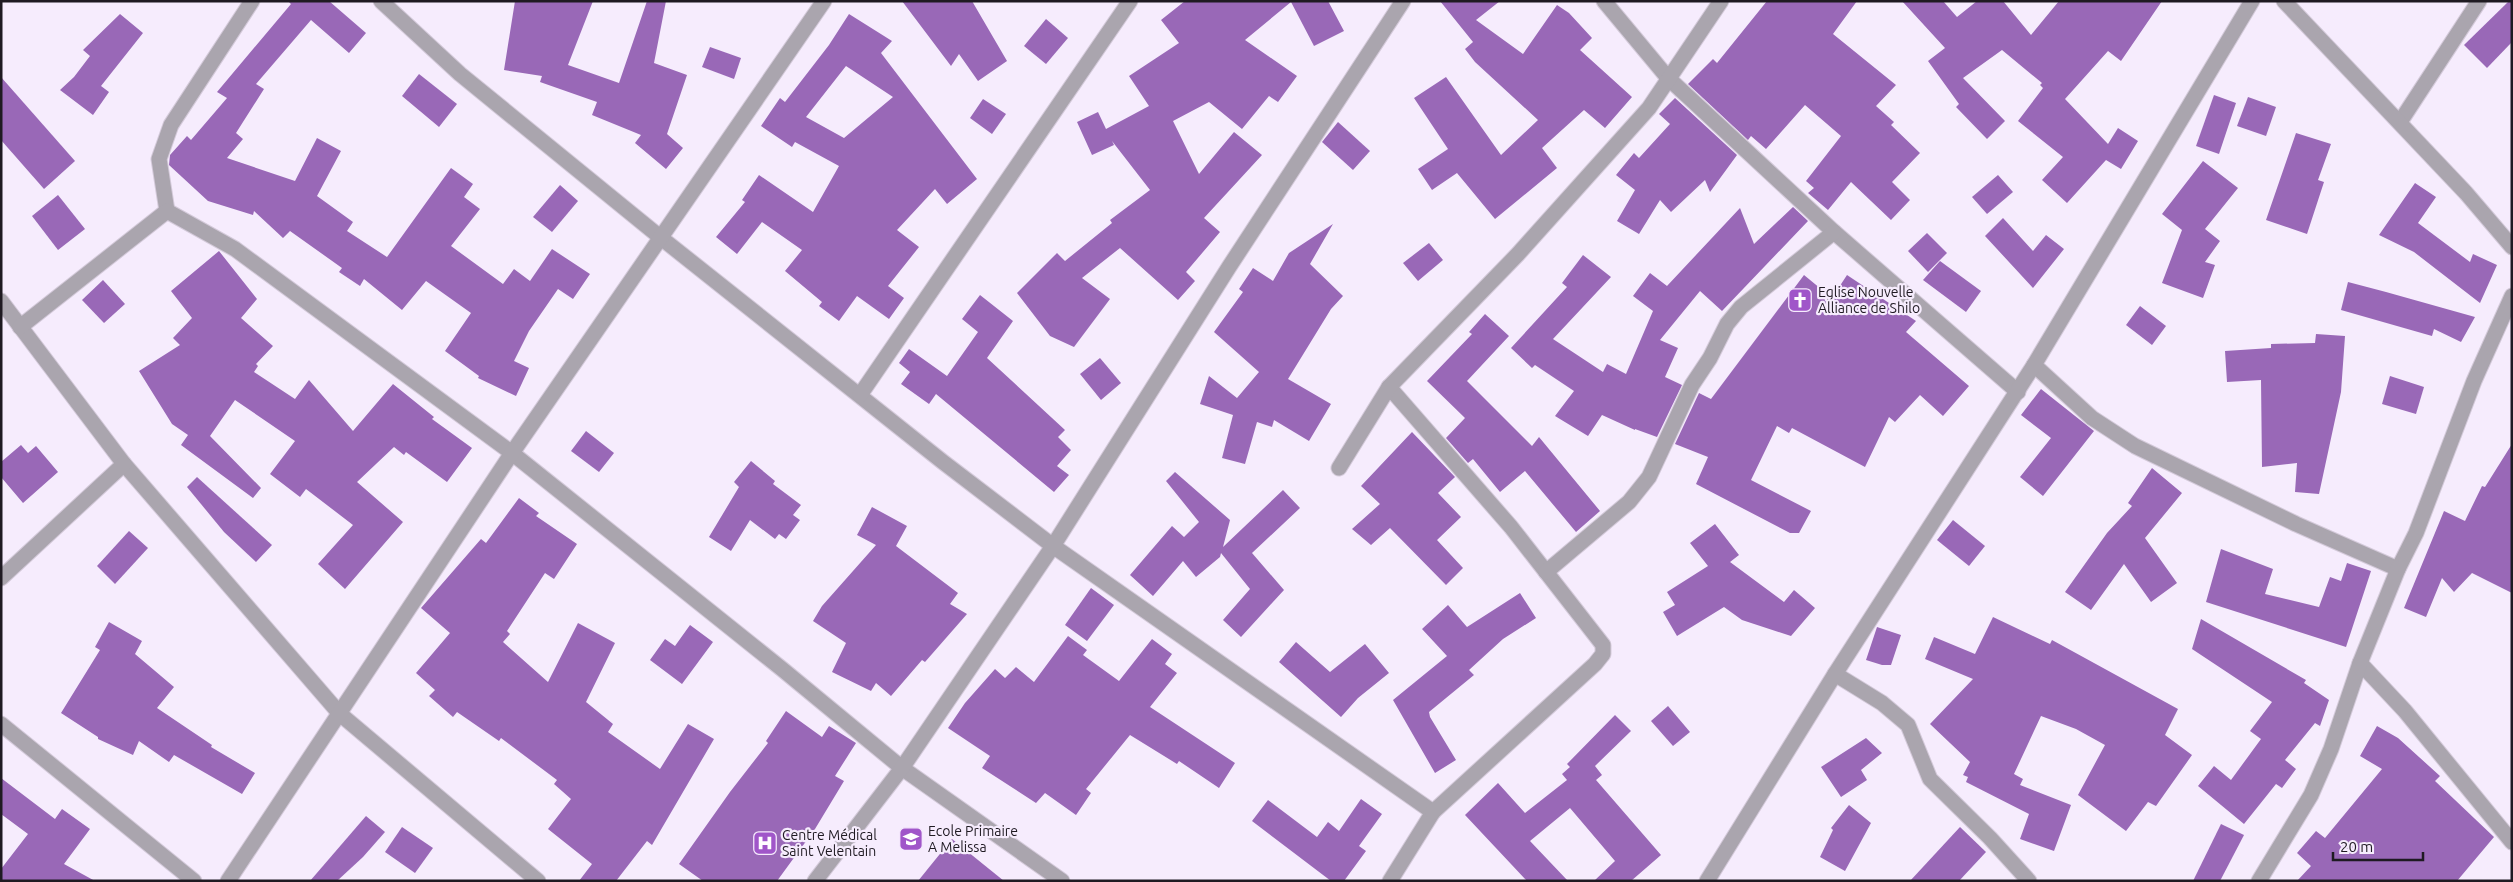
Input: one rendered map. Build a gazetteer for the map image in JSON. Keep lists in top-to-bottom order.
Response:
{
  "places": {
    "church": ["Eglise Nouvelle Alliance de Shilo"],
    "school or university": ["Ecole Primaire A Melissa"],
    "hospital": ["Centre Médical Saint Velentain"]
  },
  "scale_bar": "20 m"
}
